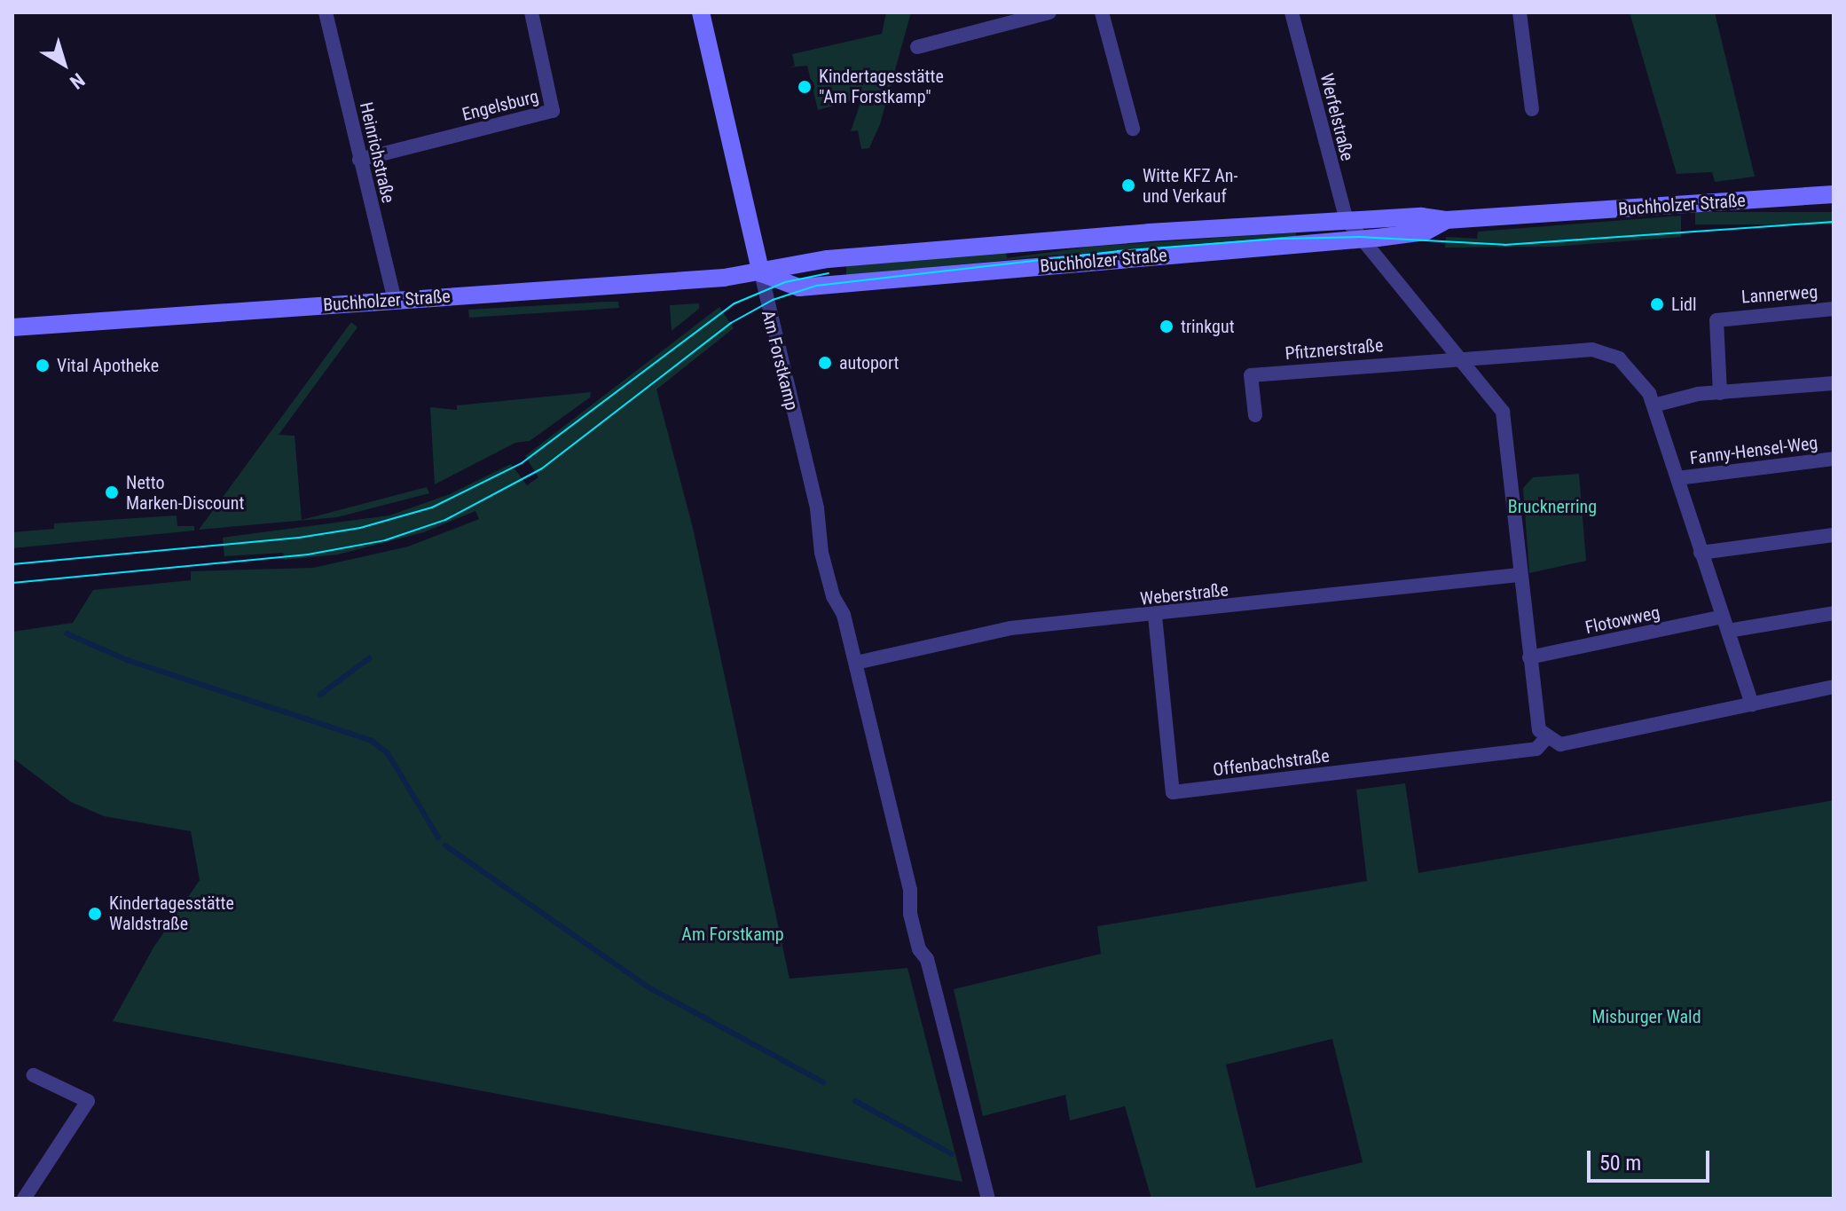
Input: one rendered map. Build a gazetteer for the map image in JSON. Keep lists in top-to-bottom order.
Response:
{
  "streets": {
    "main road": ["Buchholzer Straße", "Am Forstkamp"],
    "street": [
      "Engelsburg",
      "Werfelstraße",
      "Heinrichstraße",
      "Lannerweg",
      "Pfitznerstraße",
      "Fanny-Hensel-Weg",
      "Weberstraße",
      "Flotowweg",
      "Offenbachstraße"
    ]
  },
  "crossings": [
    ["Engelsburg", "Heinrichstraße"],
    ["Werfelstraße", "Buchholzer Straße"],
    ["Heinrichstraße", "Buchholzer Straße"],
    ["Buchholzer Straße", "Am Forstkamp"],
    ["Am Forstkamp", "Weberstraße"],
    ["Weberstraße", "Offenbachstraße"]
  ],
  "parks": ["Brucknerring", "Am Forstkamp", "Misburger Wald"],
  "places": [
    "Kindertagesstätte \"Am Forstkamp\"",
    "Witte KFZ An- und Verkauf",
    "Lidl",
    "trinkgut",
    "autoport",
    "Vital Apotheke",
    "Netto Marken-Discount",
    "Kindertagesstätte Waldstraße"
  ],
  "scale_bar": "50 m",
  "north": "bottom right"
}
